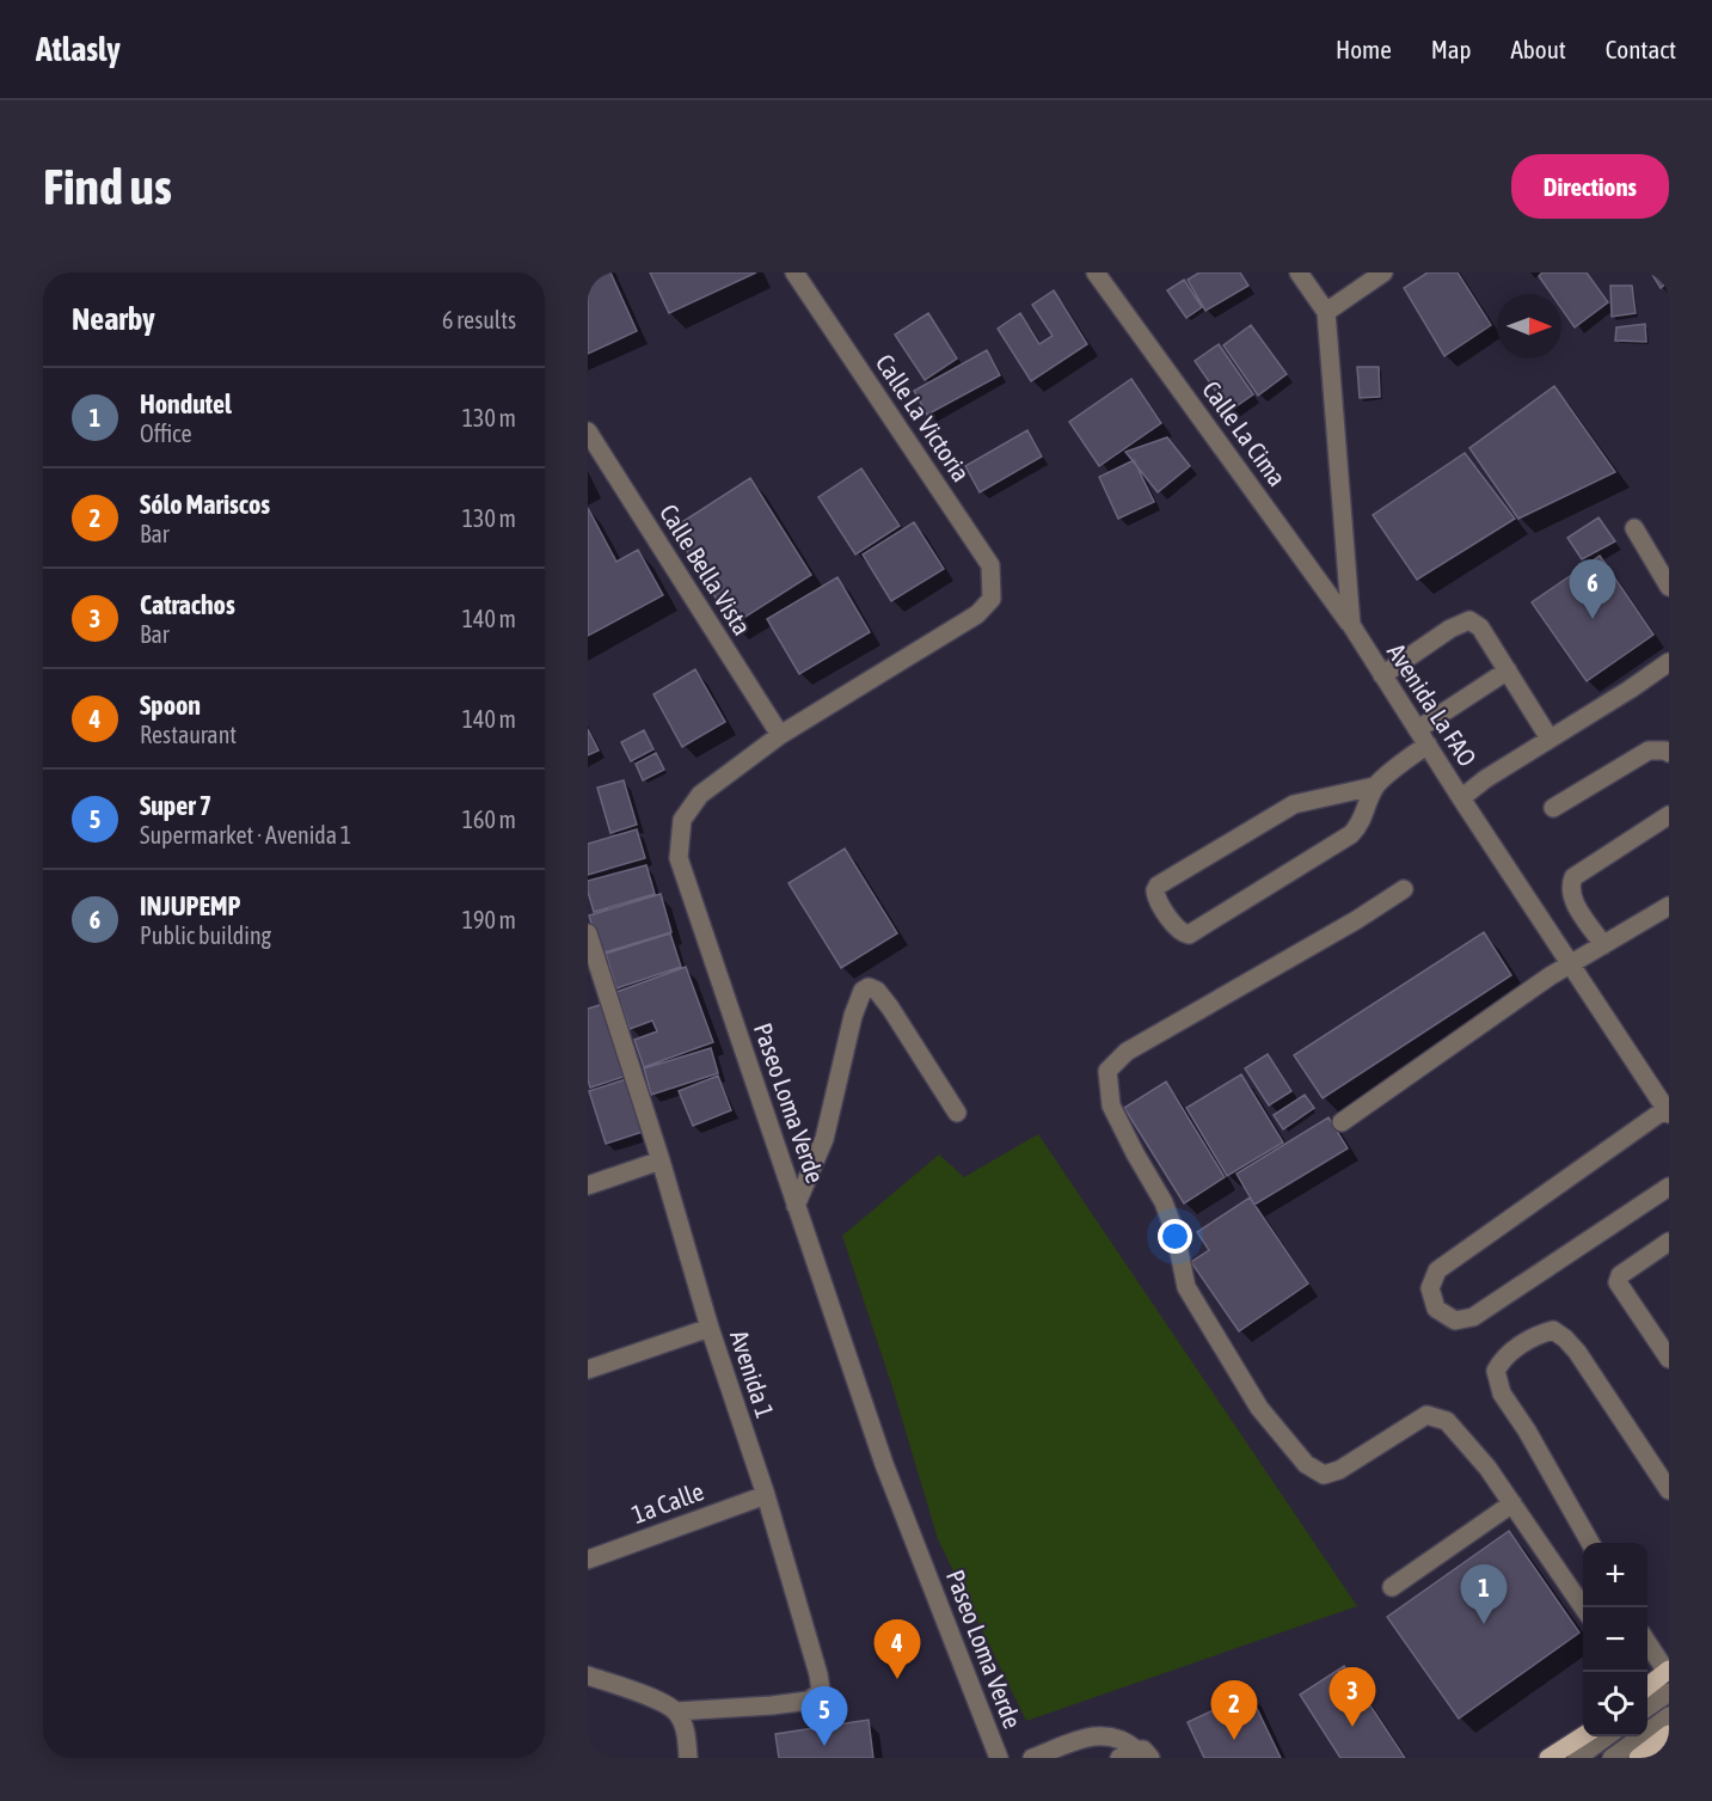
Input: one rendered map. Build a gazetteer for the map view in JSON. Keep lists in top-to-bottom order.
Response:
{
  "streets": {
    "street": [
      "Calle La Victoria",
      "Calle La Cima",
      "Calle Bella Vista",
      "Avenida La FAO",
      "Paseo Loma Verde",
      "Avenida 1",
      "1a Calle"
    ]
  },
  "crossings": [
    ["Calle La Victoria", "Paseo Loma Verde"],
    ["Calle La Cima", "Avenida La FAO"],
    ["Calle Bella Vista", "Paseo Loma Verde"],
    ["Avenida 1", "1a Calle"]
  ],
  "north": "right",
  "page": {
    "header": "Atlasly",
    "nav": [
      "Home",
      "Map",
      "About",
      "Contact"
    ],
    "buttons": "Directions",
    "title": "Find us",
    "heading": ["Nearby", "6 results"],
    "list": [
      {
        "mark": "1",
        "name": "Hondutel",
        "note": "Office",
        "value": "130 m"
      },
      {
        "mark": "2",
        "name": "Sólo Mariscos",
        "note": "Bar",
        "value": "130 m"
      },
      {
        "mark": "3",
        "name": "Catrachos",
        "note": "Bar",
        "value": "140 m"
      },
      {
        "mark": "4",
        "name": "Spoon",
        "note": "Restaurant",
        "value": "140 m"
      },
      {
        "mark": "5",
        "name": "Super 7",
        "note": "Supermarket · Avenida 1",
        "value": "160 m"
      },
      {
        "mark": "6",
        "name": "INJUPEMP",
        "note": "Public building",
        "value": "190 m"
      }
    ],
    "pins": [
      "6",
      "1",
      "4",
      "3",
      "2",
      "5"
    ],
    "map_buttons": ["+", "−"]
  }
}
